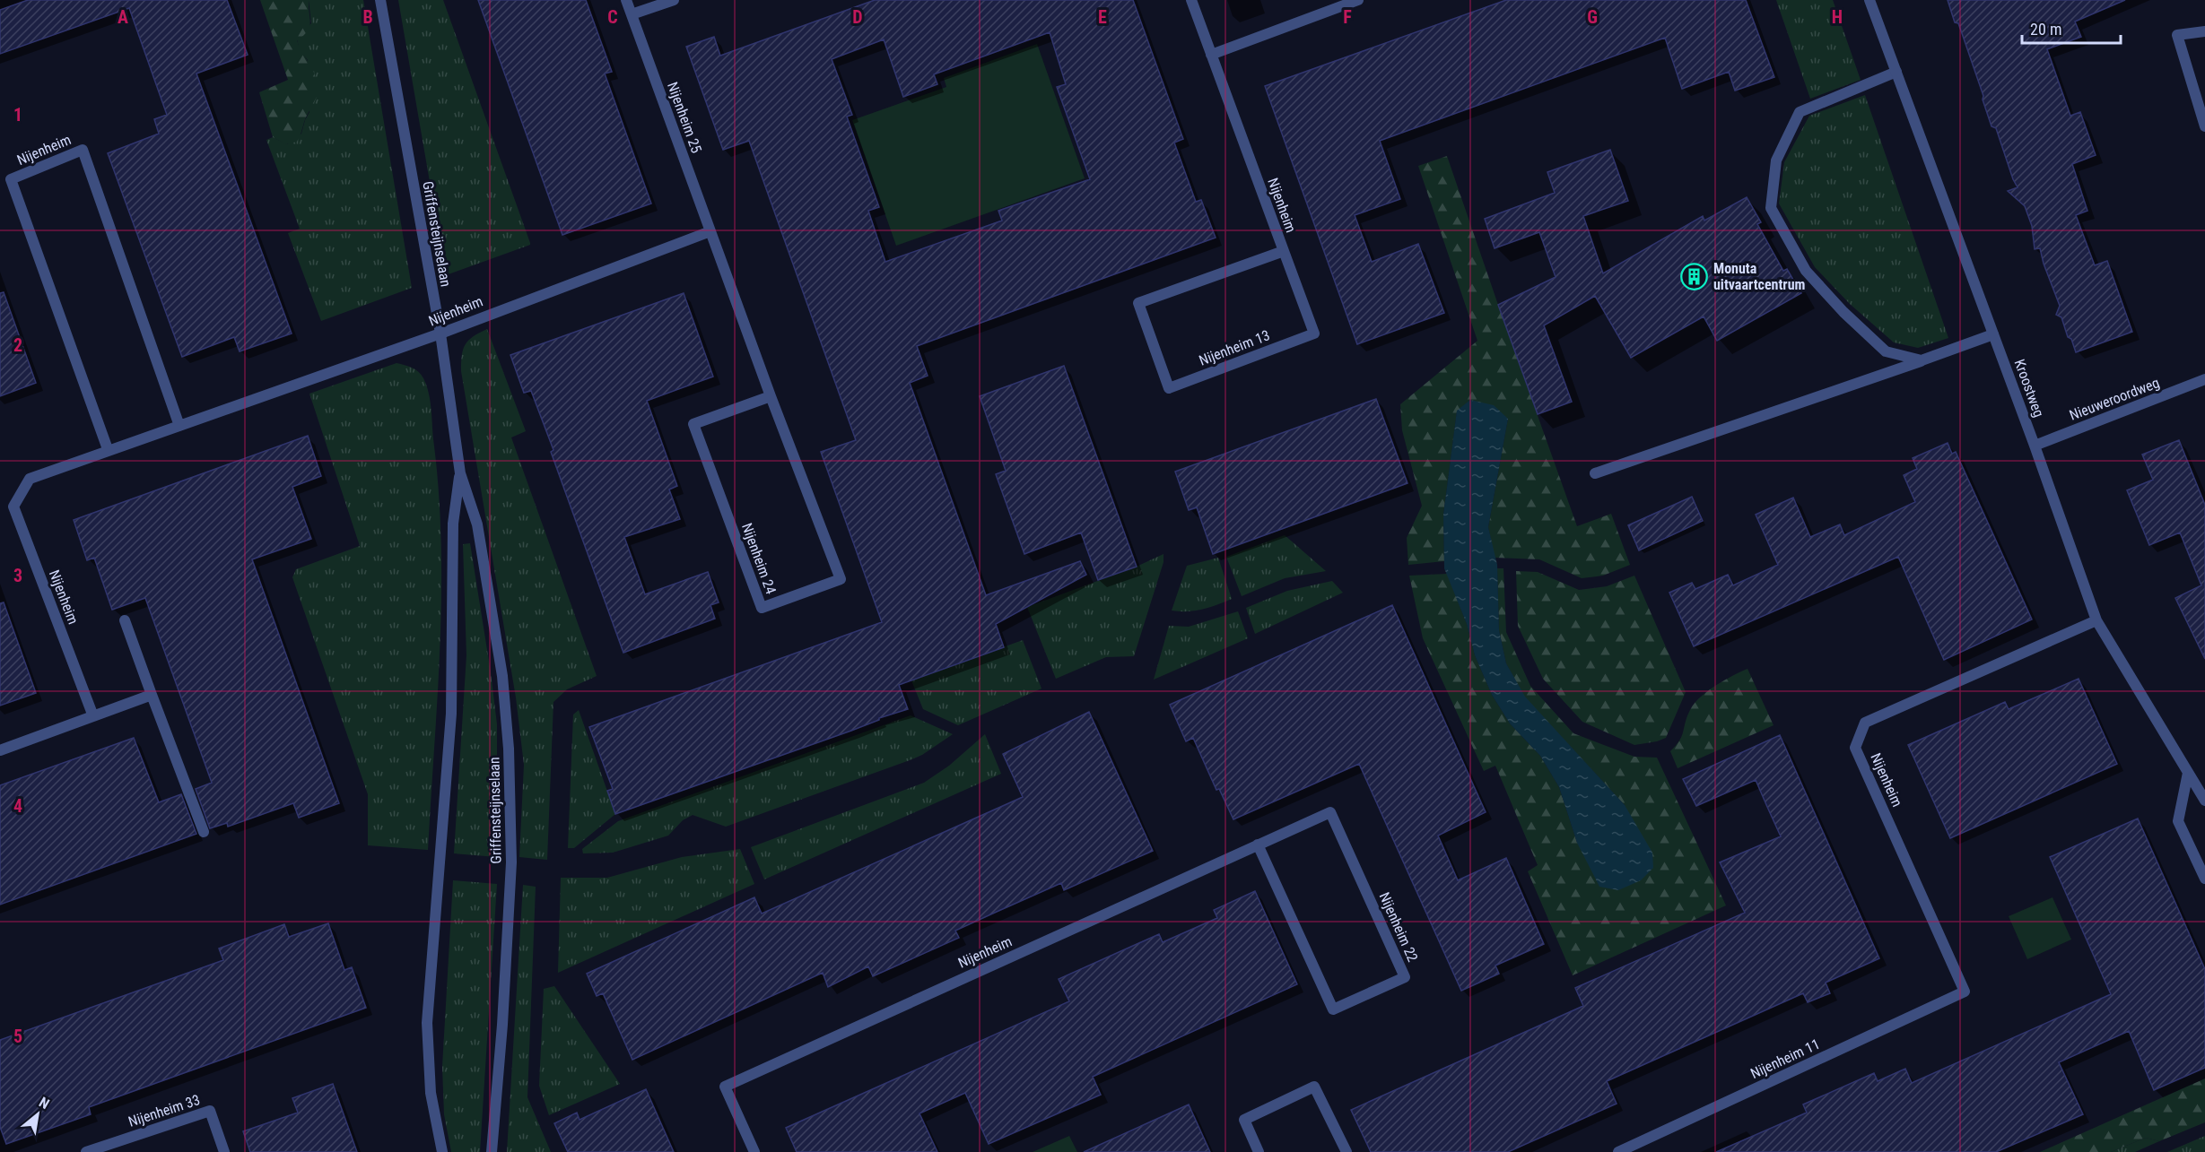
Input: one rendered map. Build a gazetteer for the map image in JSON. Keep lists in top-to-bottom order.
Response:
{
  "streets": {
    "street": [
      "Nijenheim 25",
      "Nijenheim",
      "Griffensteijnselaan",
      "Nijenheim 13",
      "Kroostweg",
      "Nieuweroordweg",
      "Nijenheim 24",
      "Nijenheim 22",
      "Nijenheim 11",
      "Nijenheim 33"
    ]
  },
  "crossings": [
    ["Nijenheim 25", "Nijenheim"],
    ["Nijenheim 25", "Nijenheim 24"],
    ["Nijenheim", "Griffensteijnselaan"],
    ["Nijenheim", "Nijenheim 13"],
    ["Nijenheim", "Kroostweg"],
    ["Nijenheim", "Nijenheim 24"],
    ["Nijenheim", "Nijenheim 22"],
    ["Nijenheim", "Nijenheim 11"],
    ["Kroostweg", "Nieuweroordweg"]
  ],
  "places": {
    "building": ["Monuta uitvaartcentrum"]
  },
  "scale_bar": "20 m",
  "north": "top right",
  "grid": {
    "columns": [
      "A",
      "B",
      "C",
      "D",
      "E",
      "F",
      "G",
      "H"
    ],
    "rows": [
      "1",
      "2",
      "3",
      "4",
      "5"
    ]
  }
}
